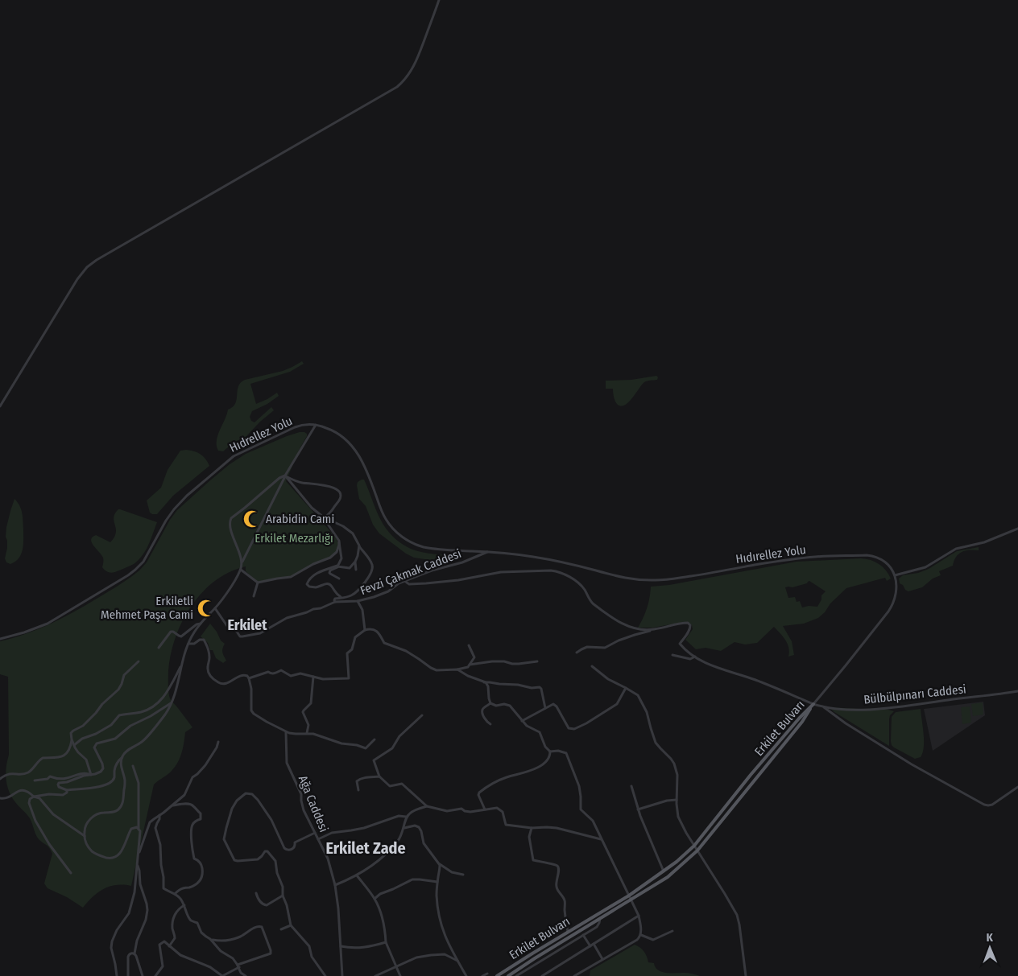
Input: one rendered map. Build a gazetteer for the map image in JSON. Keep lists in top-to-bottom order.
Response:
{
  "streets": {
    "main road": ["Erkilet Bulvarı"],
    "street": [
      "Hıdrellez Yolu",
      "Hıdırellez Yolu",
      "Fevzi Çakmak Caddesi",
      "Bülbülpınarı Caddesi",
      "Ağa Caddesi"
    ]
  },
  "crossings": [
    ["Hıdrellez Yolu", "Hıdırellez Yolu"],
    ["Hıdrellez Yolu", "Fevzi Çakmak Caddesi"],
    ["Hıdırellez Yolu", "Fevzi Çakmak Caddesi"],
    ["Bülbülpınarı Caddesi", "Erkilet Bulvarı"]
  ],
  "districts": ["Erkilet", "Erkilet Zade"],
  "parks": ["Erkilet Mezarlığı"],
  "places": {
    "mosque": ["Arabidin Cami", "Erkiletli Mehmet Paşa Cami"]
  },
  "north": "top"
}
